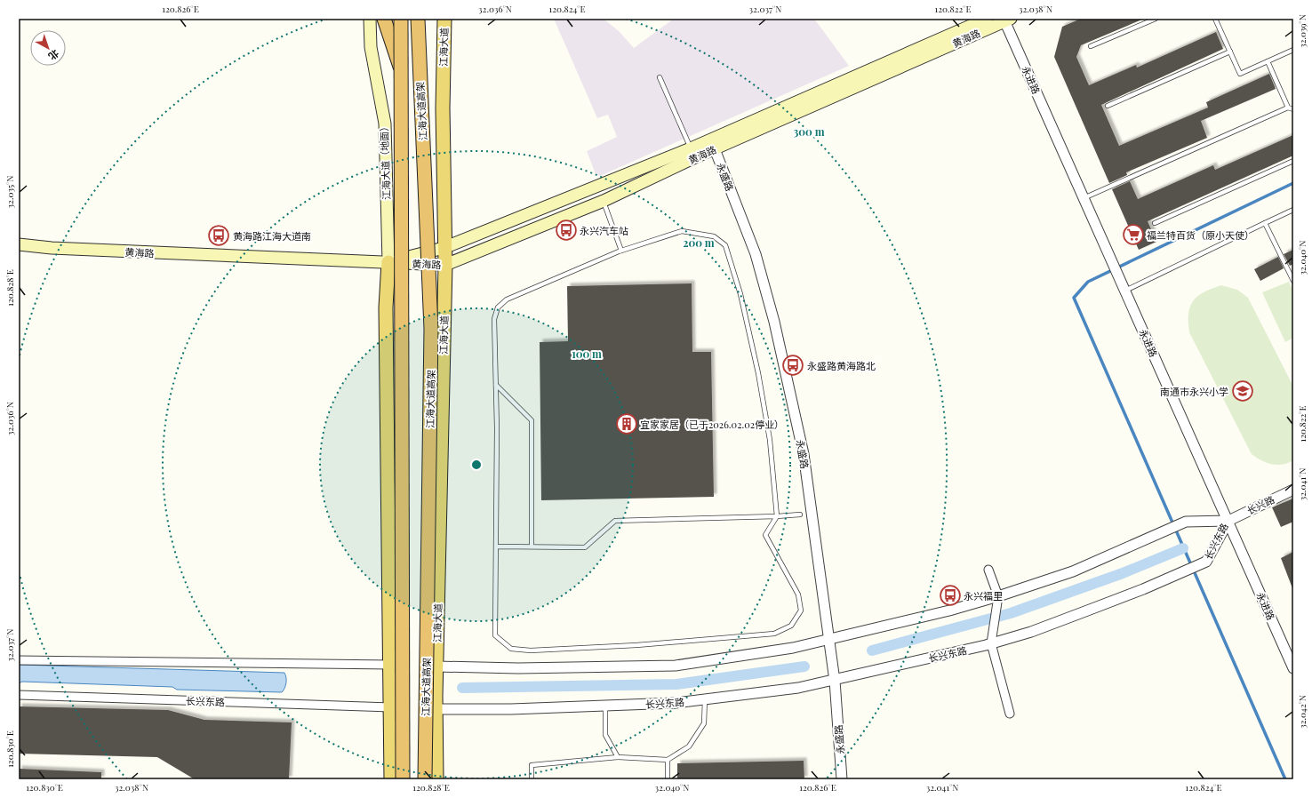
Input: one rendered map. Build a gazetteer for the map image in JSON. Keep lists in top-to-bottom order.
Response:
{
  "streets": {
    "highway": ["江海大道高架"],
    "main road": ["黄海路", "江海大道", "江海大道（地面）"],
    "street": [
      "永进路",
      "永盛路",
      "长兴路",
      "长兴东路"
    ]
  },
  "crossings": [
    ["黄海路", "江海大道"],
    ["黄海路", "永进路"],
    ["黄海路", "江海大道（地面）"],
    ["黄海路", "永盛路"],
    ["江海大道", "长兴东路"],
    ["永进路", "长兴路"],
    ["永进路", "长兴东路"],
    ["永盛路", "长兴东路"],
    ["长兴路", "长兴东路"]
  ],
  "places": {
    "bus stop": [
      "永兴汽车站",
      "黄海路江海大道南",
      "永盛路黄海路北",
      "永兴福里"
    ],
    "supermarket": ["福兰特百货（原小天使）"],
    "school or university": ["南通市永兴小学"],
    "building": ["宜家家居（已于2026.02.02停业）"]
  },
  "north": "bottom right",
  "coordinates": [
    "120.826°E",
    "32.036°N",
    "120.824°E",
    "32.037°N",
    "120.822°E",
    "32.038°N",
    "32.039°N",
    "32.035°N",
    "32.040°N",
    "120.828°E",
    "32.041°N",
    "32.042°N",
    "120.830°E"
  ],
  "rings": ["300 m", "200 m", "100 m"]
}
